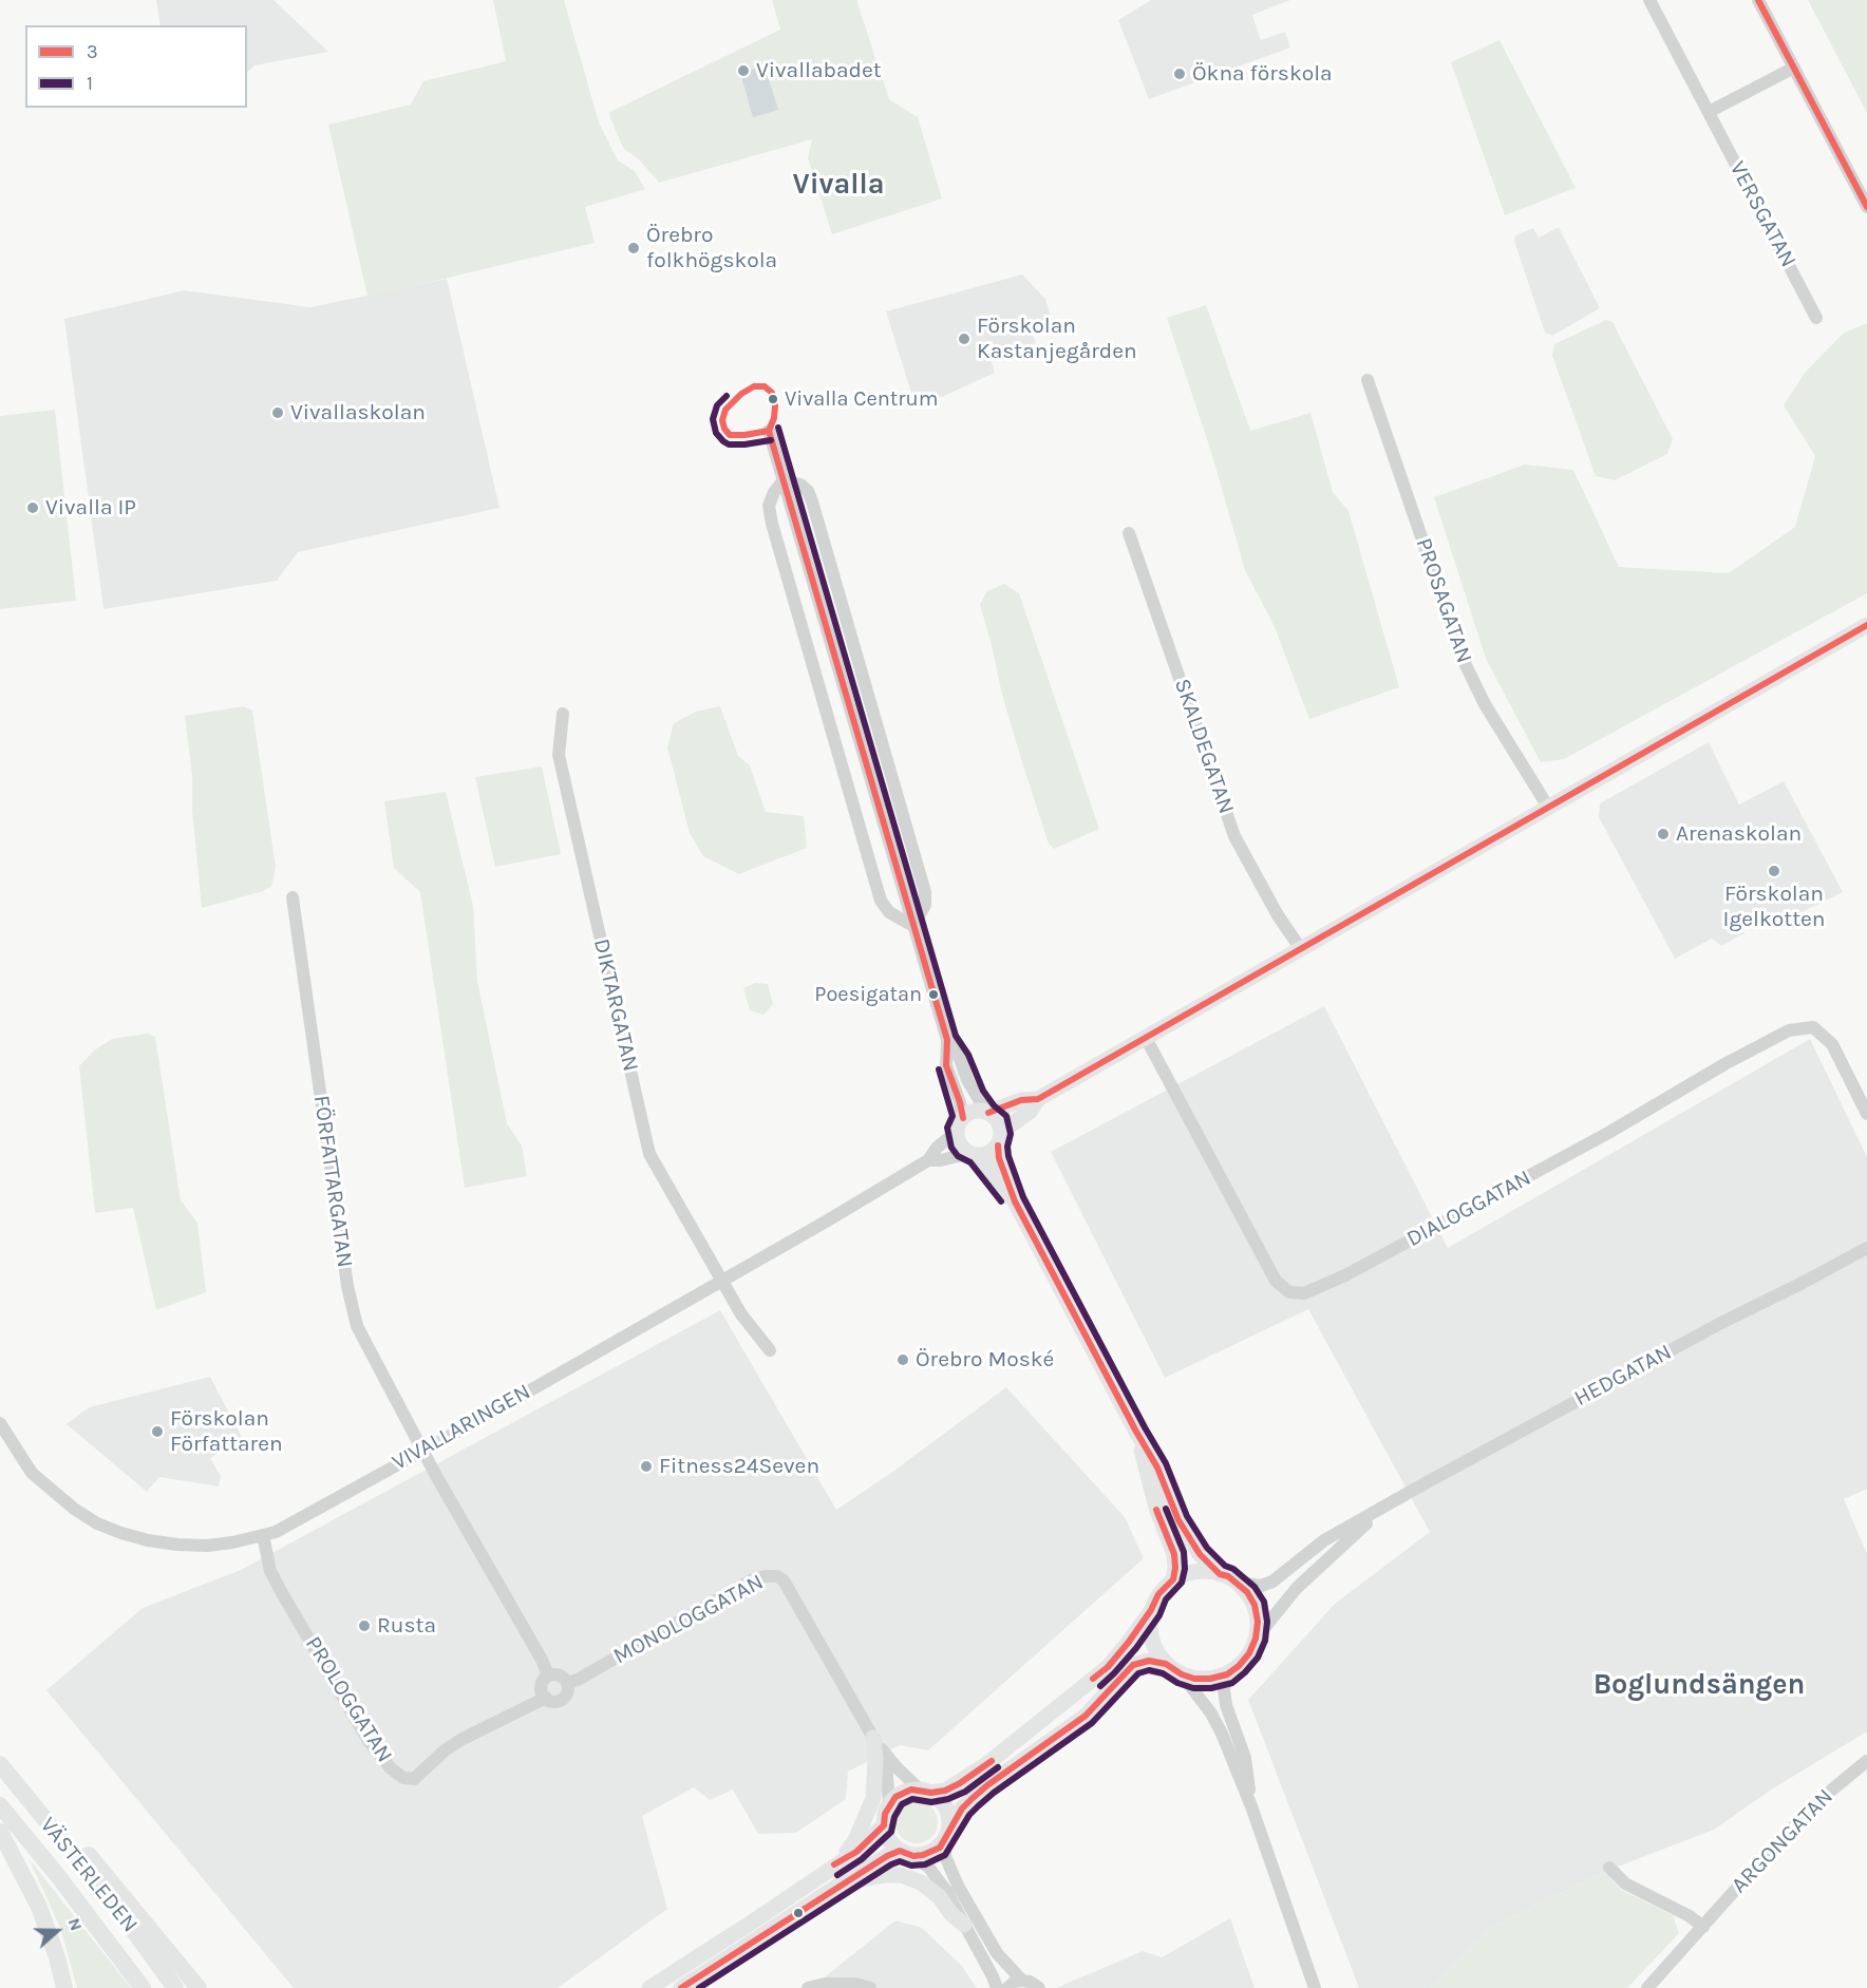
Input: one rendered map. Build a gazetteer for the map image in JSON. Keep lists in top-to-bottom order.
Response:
{
  "streets": {
    "highway": ["VÄSTERLEDEN"],
    "street": [
      "VERSGATAN",
      "PROSAGATAN",
      "SKALDEGATAN",
      "DIKTARGATAN",
      "FÖRFATTARGATAN",
      "DIALOGGATAN",
      "HEDGATAN",
      "VIVALLARINGEN",
      "MONOLOGGATAN",
      "PROLOGGATAN",
      "ARGONGATAN"
    ]
  },
  "crossings": [
    ["DIKTARGATAN", "VIVALLARINGEN"],
    ["FÖRFATTARGATAN", "VIVALLARINGEN"],
    ["VIVALLARINGEN", "PROLOGGATAN"],
    ["MONOLOGGATAN", "PROLOGGATAN"]
  ],
  "districts": ["Vivalla", "Boglundsängen"],
  "places": [
    "Vivallabadet",
    "Ökna förskola",
    "Örebro folkhögskola",
    "Förskolan Kastanjegården",
    "Vivalla Centrum",
    "Vivallaskolan",
    "Vivalla IP",
    "Arenaskolan",
    "Förskolan Igelkotten",
    "Poesigatan",
    "Örebro Moské",
    "Förskolan Författaren",
    "Fitness24Seven",
    "Rusta"
  ],
  "lines": ["transit line 3", "transit line 1"],
  "legend": ["3", "1"],
  "north": "right"
}
